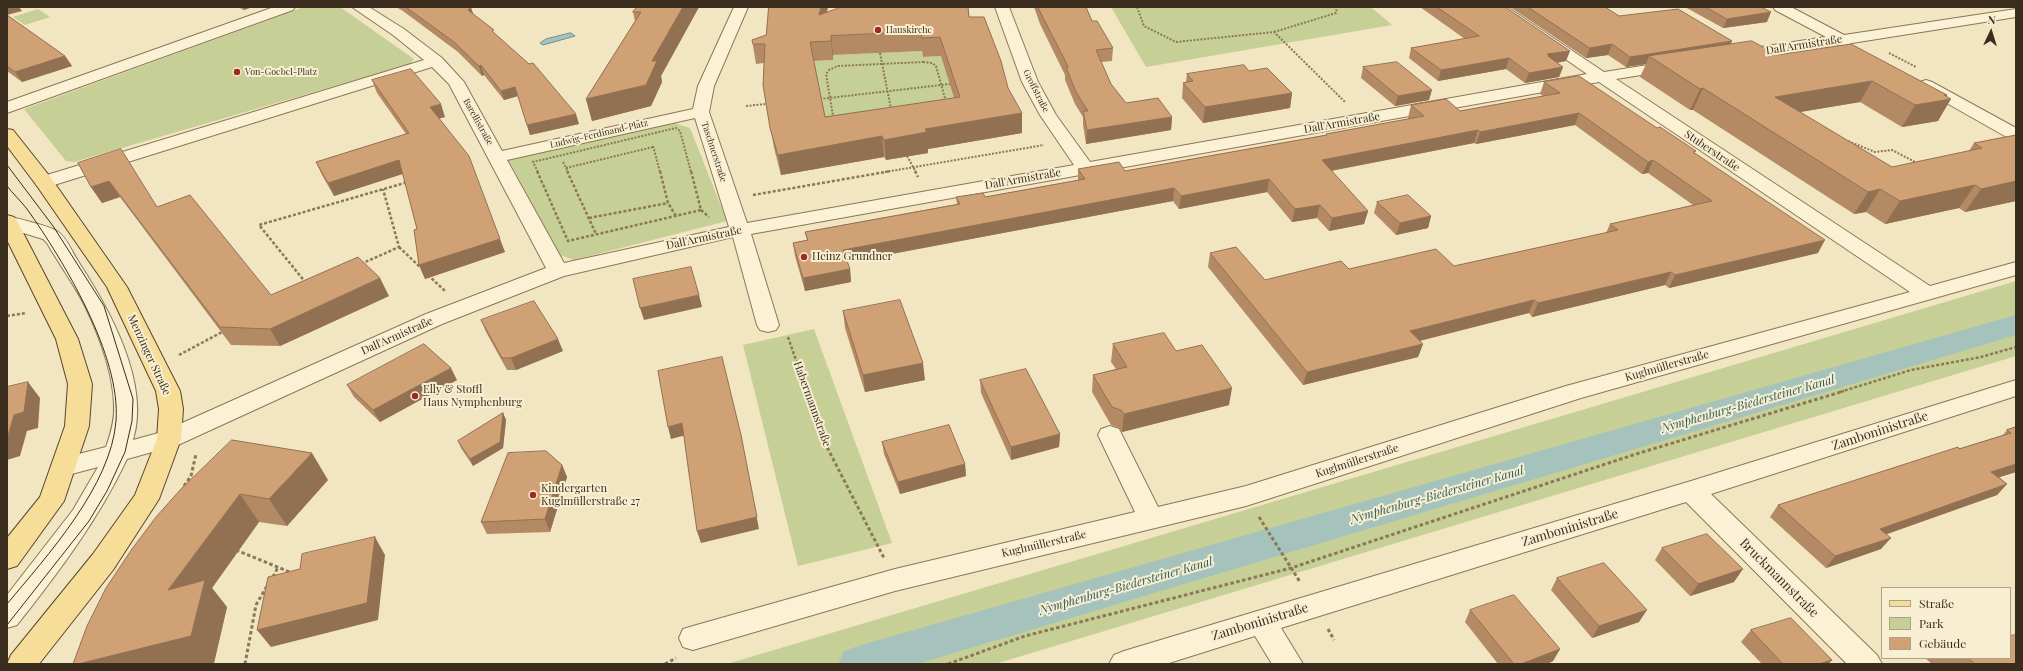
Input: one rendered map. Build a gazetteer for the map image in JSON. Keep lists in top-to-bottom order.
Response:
{
  "streets": {
    "main road": ["Menzinger Straße"],
    "street": [
      "Dall'Armistraße",
      "Groffstraße",
      "Barellistraße",
      "Ludwig-Ferdinand-Platz",
      "Stuberstraße",
      "Taschnerstraße",
      "Kuglmüllerstraße",
      "Zamboninistraße",
      "Bruckmannstraße"
    ],
    "path": ["Habermannstraße"]
  },
  "crossings": [
    ["Dall'Armistraße", "Groffstraße"],
    ["Dall'Armistraße", "Barellistraße"],
    ["Dall'Armistraße", "Stuberstraße"],
    ["Dall'Armistraße", "Taschnerstraße"],
    ["Dall'Armistraße", "Menzinger Straße"],
    ["Barellistraße", "Ludwig-Ferdinand-Platz"],
    ["Ludwig-Ferdinand-Platz", "Taschnerstraße"],
    ["Stuberstraße", "Kuglmüllerstraße"],
    ["Kuglmüllerstraße", "Habermannstraße"],
    ["Zamboninistraße", "Bruckmannstraße"]
  ],
  "water": ["Nymphenburg-Biedersteiner Kanal"],
  "places": [
    "Hauskirche",
    "Von-Goebel-Platz",
    "Heinz Grundner",
    "Elly & Stoffl Haus Nymphenburg",
    "Kindergarten Kuglmüllerstraße 27"
  ],
  "legend": ["Straße", "Park", "Gebäude"],
  "north": "top"
}
